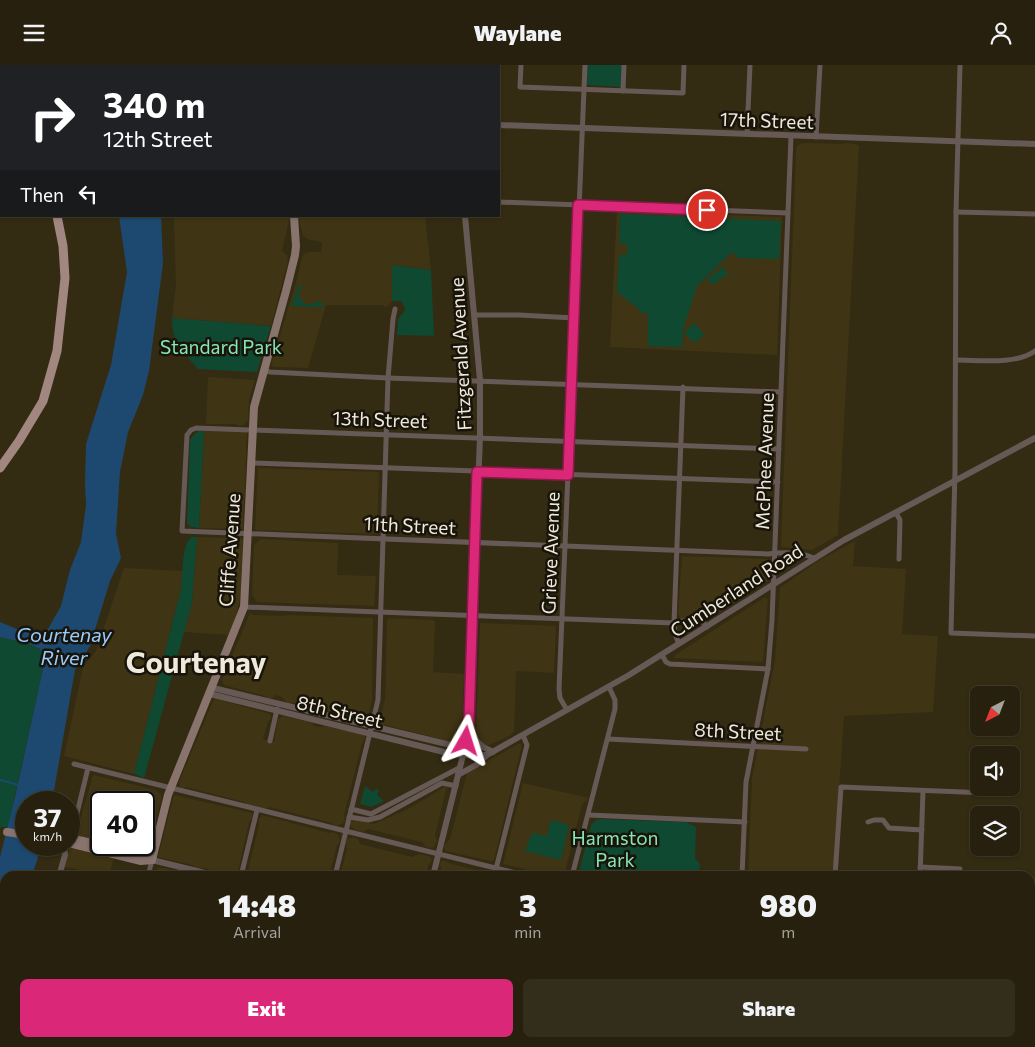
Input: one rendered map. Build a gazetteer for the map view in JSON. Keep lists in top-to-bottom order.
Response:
{
  "streets": {
    "main road": ["Cliffe Avenue"],
    "street": [
      "17th Street",
      "Fitzgerald Avenue",
      "13th Street",
      "McPhee Avenue",
      "11th Street",
      "Grieve Avenue",
      "Cumberland Road",
      "8th Street"
    ]
  },
  "crossings": [
    ["17th Street", "McPhee Avenue"],
    ["17th Street", "Grieve Avenue"],
    ["Fitzgerald Avenue", "13th Street"],
    ["Fitzgerald Avenue", "11th Street"],
    ["Fitzgerald Avenue", "Cumberland Road"],
    ["Fitzgerald Avenue", "8th Street"],
    ["13th Street", "McPhee Avenue"],
    ["13th Street", "11th Street"],
    ["13th Street", "Cliffe Avenue"],
    ["13th Street", "Grieve Avenue"],
    ["McPhee Avenue", "11th Street"],
    ["McPhee Avenue", "Cumberland Road"],
    ["McPhee Avenue", "8th Street"],
    ["11th Street", "Cliffe Avenue"],
    ["11th Street", "Grieve Avenue"],
    ["11th Street", "Cumberland Road"],
    ["Cliffe Avenue", "8th Street"],
    ["Grieve Avenue", "Cumberland Road"],
    ["Cumberland Road", "8th Street"]
  ],
  "districts": ["Courtenay"],
  "water": ["Courtenay River"],
  "parks": ["Standard Park", "Harmston Park"],
  "north": "bottom left",
  "page": {
    "header": "Waylane",
    "turn": ["340 m", "12th Street"],
    "then": "Then",
    "speed": "37 km/h",
    "limit": "40",
    "eta": [
      "14:48",
      "Arrival",
      "3",
      "min",
      "980",
      "m"
    ],
    "buttons": ["Exit", "Share"]
  }
}
